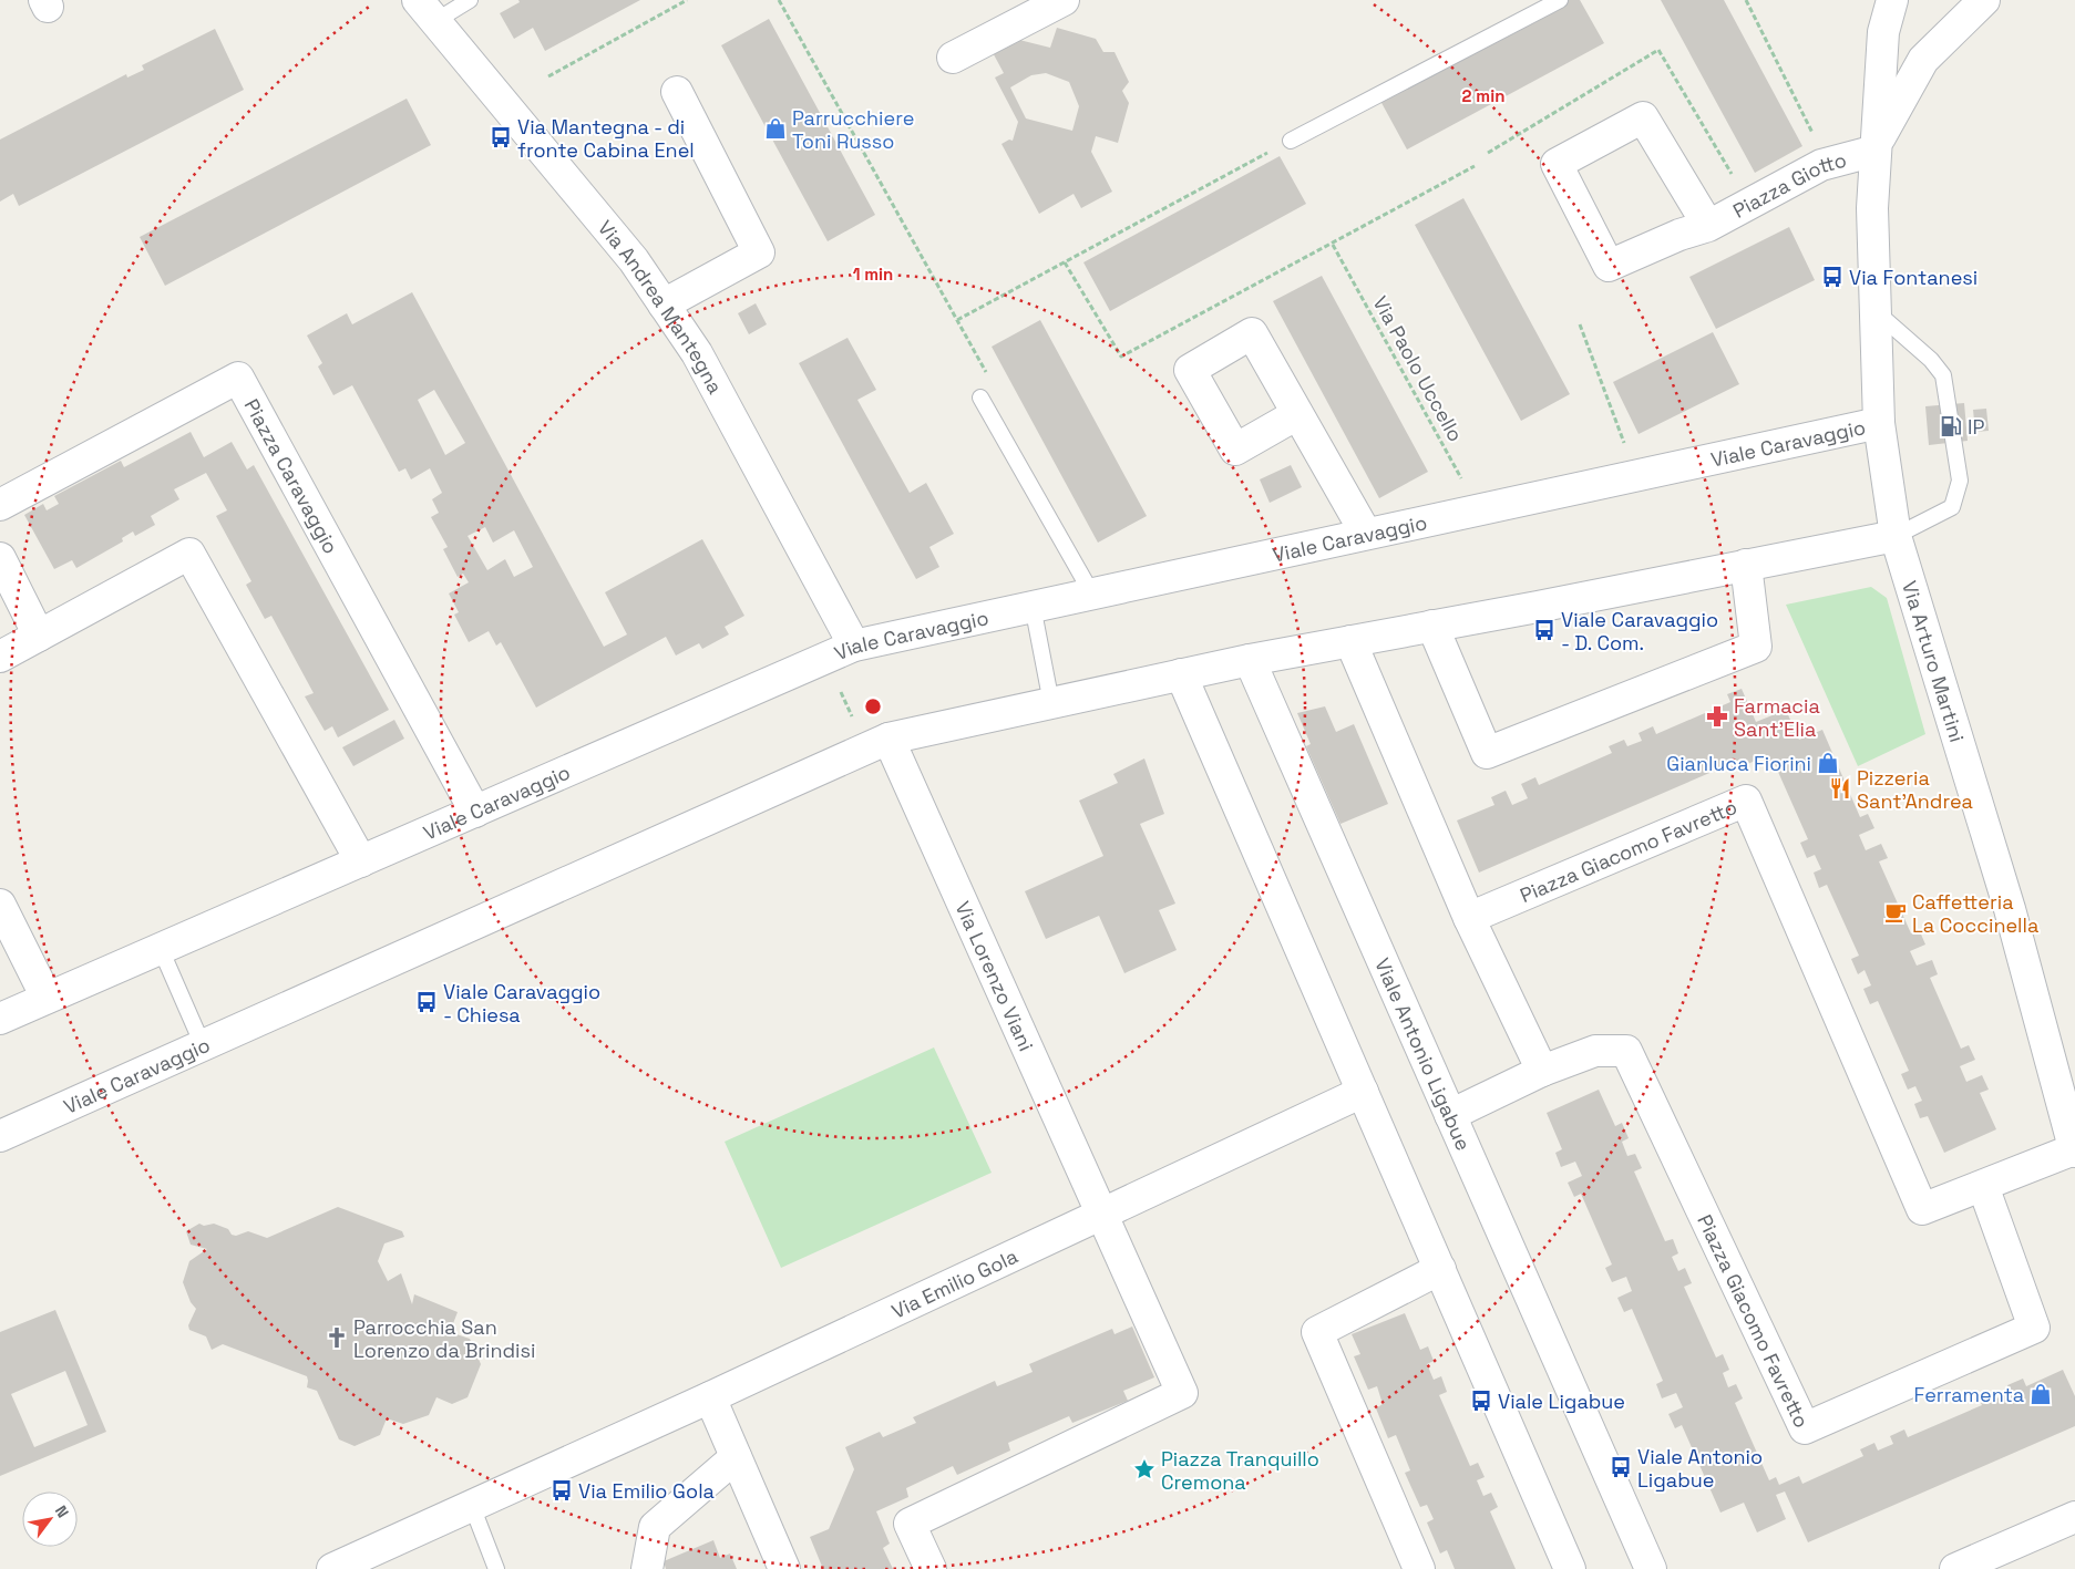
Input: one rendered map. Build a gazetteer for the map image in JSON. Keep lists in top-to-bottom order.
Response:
{
  "streets": {
    "street": [
      "Piazza Giotto",
      "Via Andrea Mantegna",
      "Viale Caravaggio",
      "Piazza Caravaggio",
      "Via Arturo Martini",
      "Piazza Giacomo Favretto",
      "Via Lorenzo Viani",
      "Viale Antonio Ligabue",
      "Via Emilio Gola"
    ],
    "path": ["Via Paolo Uccello"]
  },
  "crossings": [
    ["Piazza Giotto", "Via Arturo Martini"],
    ["Via Andrea Mantegna", "Viale Caravaggio"],
    ["Via Paolo Uccello", "Viale Caravaggio"],
    ["Viale Caravaggio", "Piazza Caravaggio"],
    ["Viale Caravaggio", "Via Arturo Martini"],
    ["Viale Caravaggio", "Via Lorenzo Viani"],
    ["Viale Caravaggio", "Viale Antonio Ligabue"],
    ["Via Arturo Martini", "Piazza Giacomo Favretto"],
    ["Piazza Giacomo Favretto", "Viale Antonio Ligabue"],
    ["Via Lorenzo Viani", "Via Emilio Gola"]
  ],
  "places": {
    "shop": ["Parrucchiere Toni Russo", "Gianluca Fiorini", "Ferramenta"],
    "bus stop": [
      "Via Mantegna - di fronte Cabina Enel",
      "Via Fontanesi",
      "Viale Caravaggio - D. Com.",
      "Viale Caravaggio - Chiesa",
      "Viale Ligabue",
      "Viale Antonio Ligabue",
      "Via Emilio Gola"
    ],
    "fuel station": ["IP"],
    "pharmacy": ["Farmacia Sant'Elia"],
    "restaurant": ["Pizzeria Sant'Andrea"],
    "cafe": ["Caffetteria La Coccinella"],
    "church": ["Parrocchia San Lorenzo da Brindisi"],
    "place": ["Piazza Tranquillo Cremona"]
  },
  "north": "top right",
  "rings": ["2 min", "1 min"]
}
